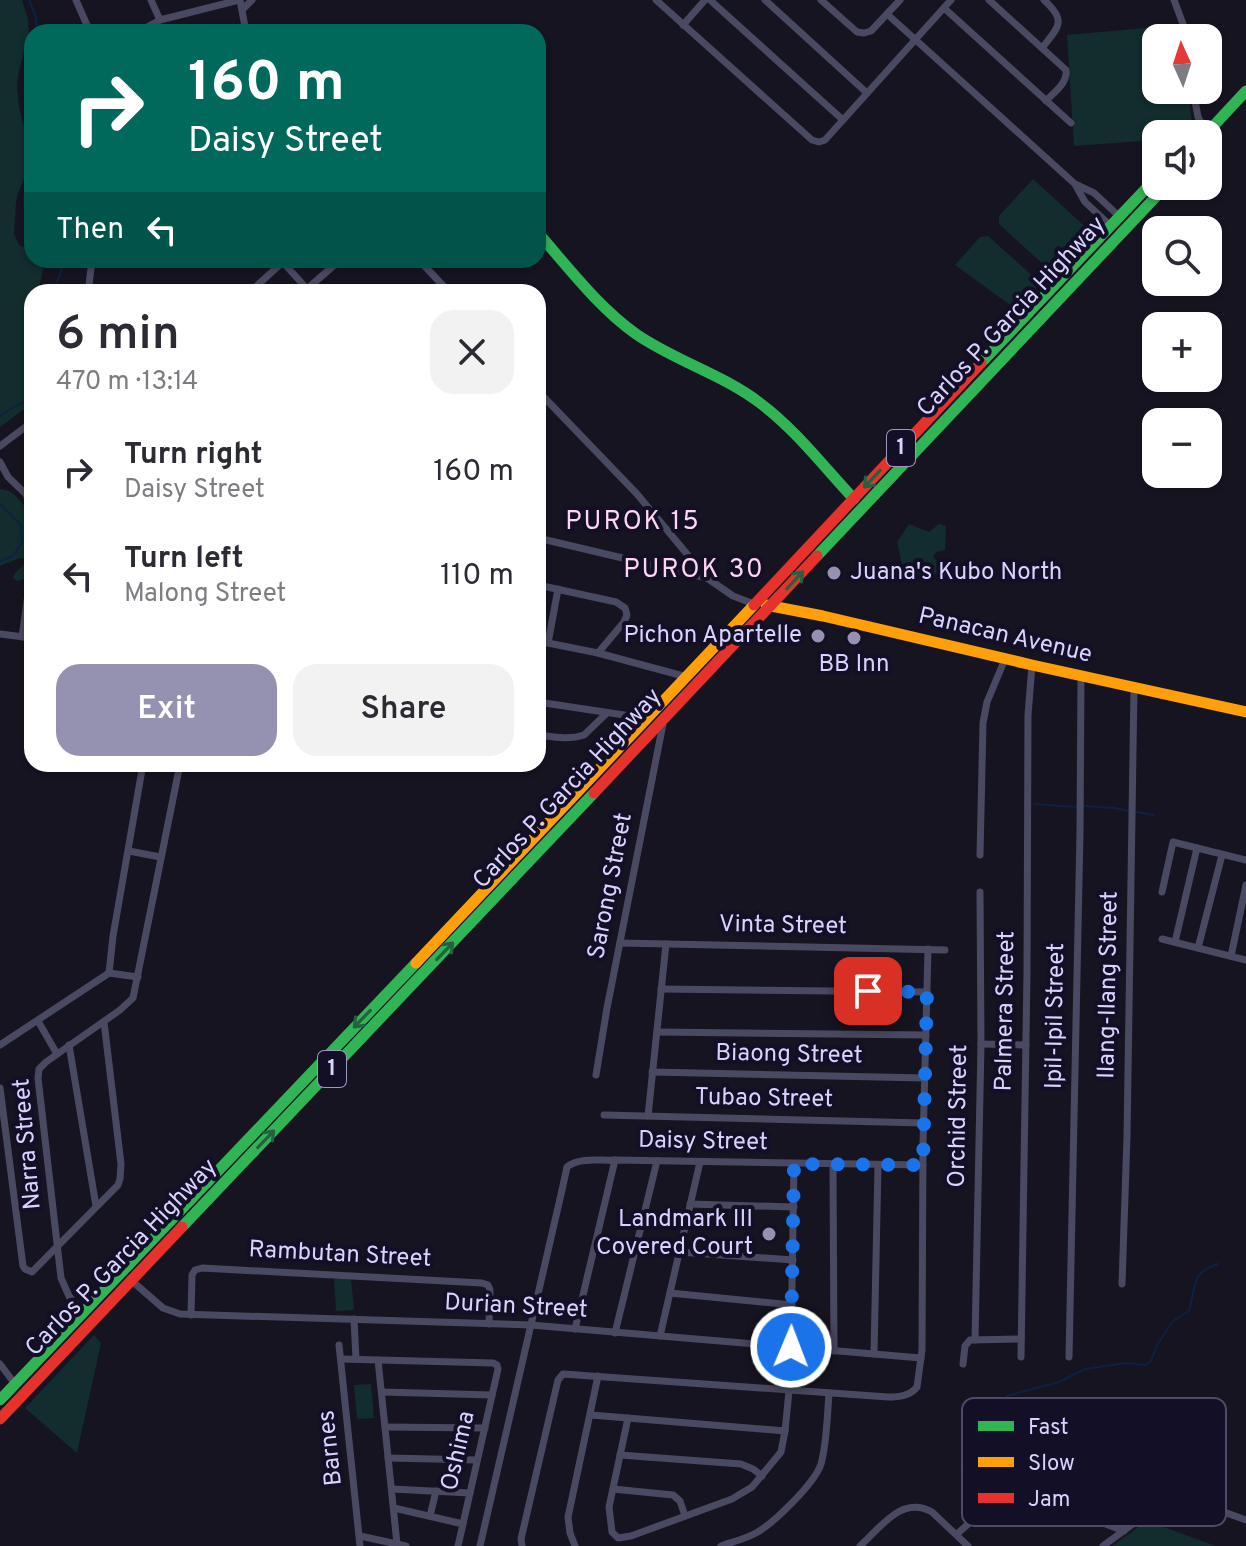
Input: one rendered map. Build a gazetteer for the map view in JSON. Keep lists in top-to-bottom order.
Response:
{
  "streets": {
    "main road": ["Carlos P. Garcia Highway", "1", "Panacan Avenue"],
    "street": [
      "Sarong Street",
      "Vinta Street",
      "Ilang-Ilang Street",
      "Palmera Street",
      "Ipil-Ipil Street",
      "Biaong Street",
      "Tubao Street",
      "Orchid Street",
      "Daisy Street",
      "Narra Street",
      "Rambutan Street",
      "Durian Street",
      "Barnes",
      "Oshima"
    ]
  },
  "crossings": [
    ["Carlos P. Garcia Highway", "Panacan Avenue"],
    ["Carlos P. Garcia Highway", "Sarong Street"],
    ["Carlos P. Garcia Highway", "Narra Street"],
    ["Carlos P. Garcia Highway", "Durian Street"],
    ["Panacan Avenue", "Ilang-Ilang Street"],
    ["Panacan Avenue", "Palmera Street"],
    ["Panacan Avenue", "Ipil-Ipil Street"],
    ["Sarong Street", "Vinta Street"],
    ["Daisy Street", "Durian Street"],
    ["Rambutan Street", "Durian Street"]
  ],
  "districts": ["PUROK 15", "PUROK 30"],
  "places": [
    "Juana's Kubo North",
    "Pichon Apartelle",
    "BB Inn",
    "Landmark III Covered Court"
  ],
  "legend": ["Fast", "Slow", "Jam"],
  "north": "top",
  "page": {
    "map_buttons": ["+", "−"],
    "turn": ["160 m", "Daisy Street"],
    "then": "Then",
    "heading": ["6 min", "470 m · 13:14"],
    "list": [
      {
        "name": "Turn right",
        "note": "Daisy Street",
        "value": "160 m"
      },
      {
        "name": "Turn left",
        "note": "Malong Street",
        "value": "110 m"
      }
    ],
    "buttons": ["Exit", "Share"]
  }
}
